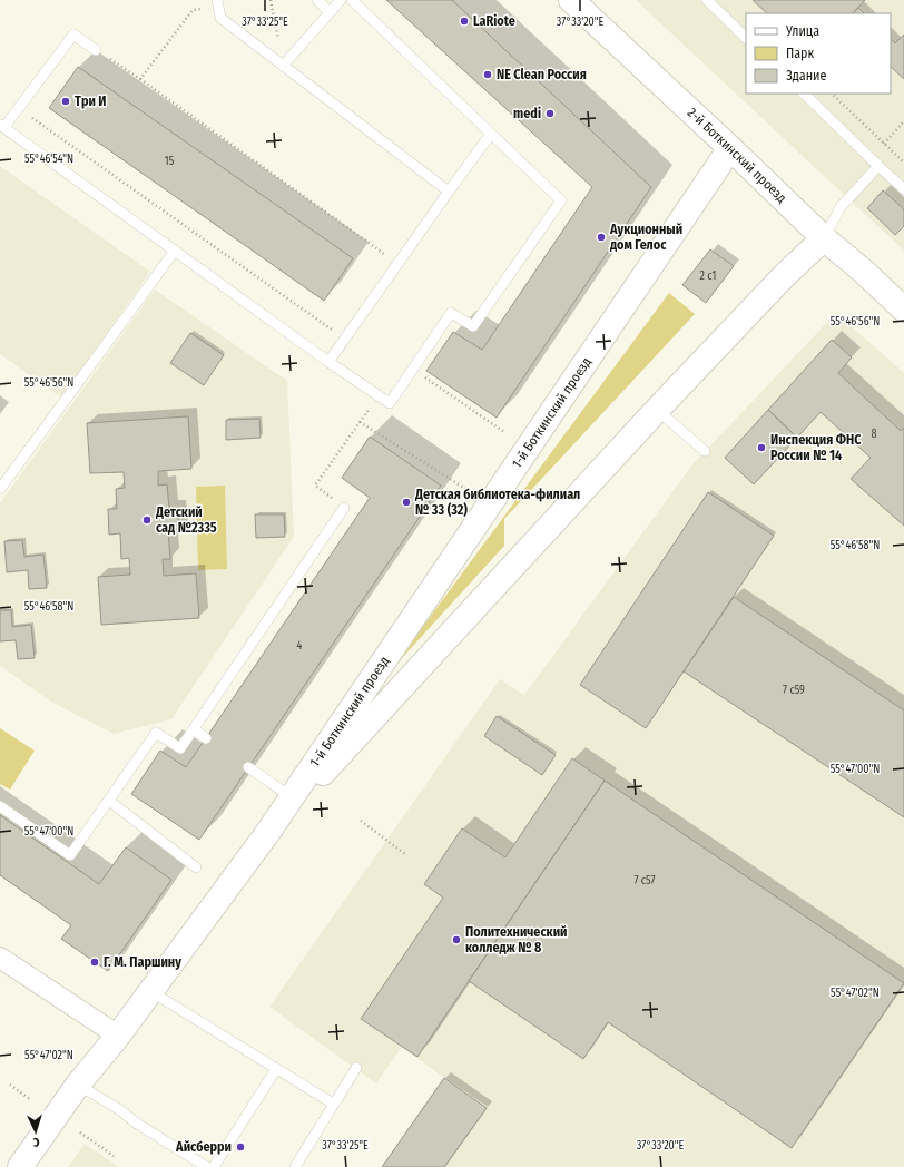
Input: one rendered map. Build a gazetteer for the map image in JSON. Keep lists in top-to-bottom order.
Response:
{
  "streets": {
    "street": ["2-й Боткинский проезд", "1-й Боткинский проезд"]
  },
  "crossings": [
    ["2-й Боткинский проезд", "1-й Боткинский проезд"]
  ],
  "places": [
    "LaRiote",
    "NE Clean Россия",
    "Три И",
    "medi",
    "Аукционный дом Гелос",
    "Инспекция ФНС России № 14",
    "Детская библиотека-филиал № 33 (32)",
    "Детский сад №2335",
    "Политехнический колледж № 8",
    "Г. М. Паршину",
    "Айсберри"
  ],
  "house_numbers": [
    "15",
    "2 с1",
    "8",
    "4",
    "7 с59",
    "7 с57"
  ],
  "legend": ["Улица", "Парк", "Здание"],
  "north": "bottom",
  "coordinates": [
    "37°33'25\"E",
    "37°33'20\"E",
    "55°46'54\"N",
    "55°46'56\"N",
    "55°46'58\"N",
    "55°47'00\"N",
    "55°47'02\"N"
  ]
}
